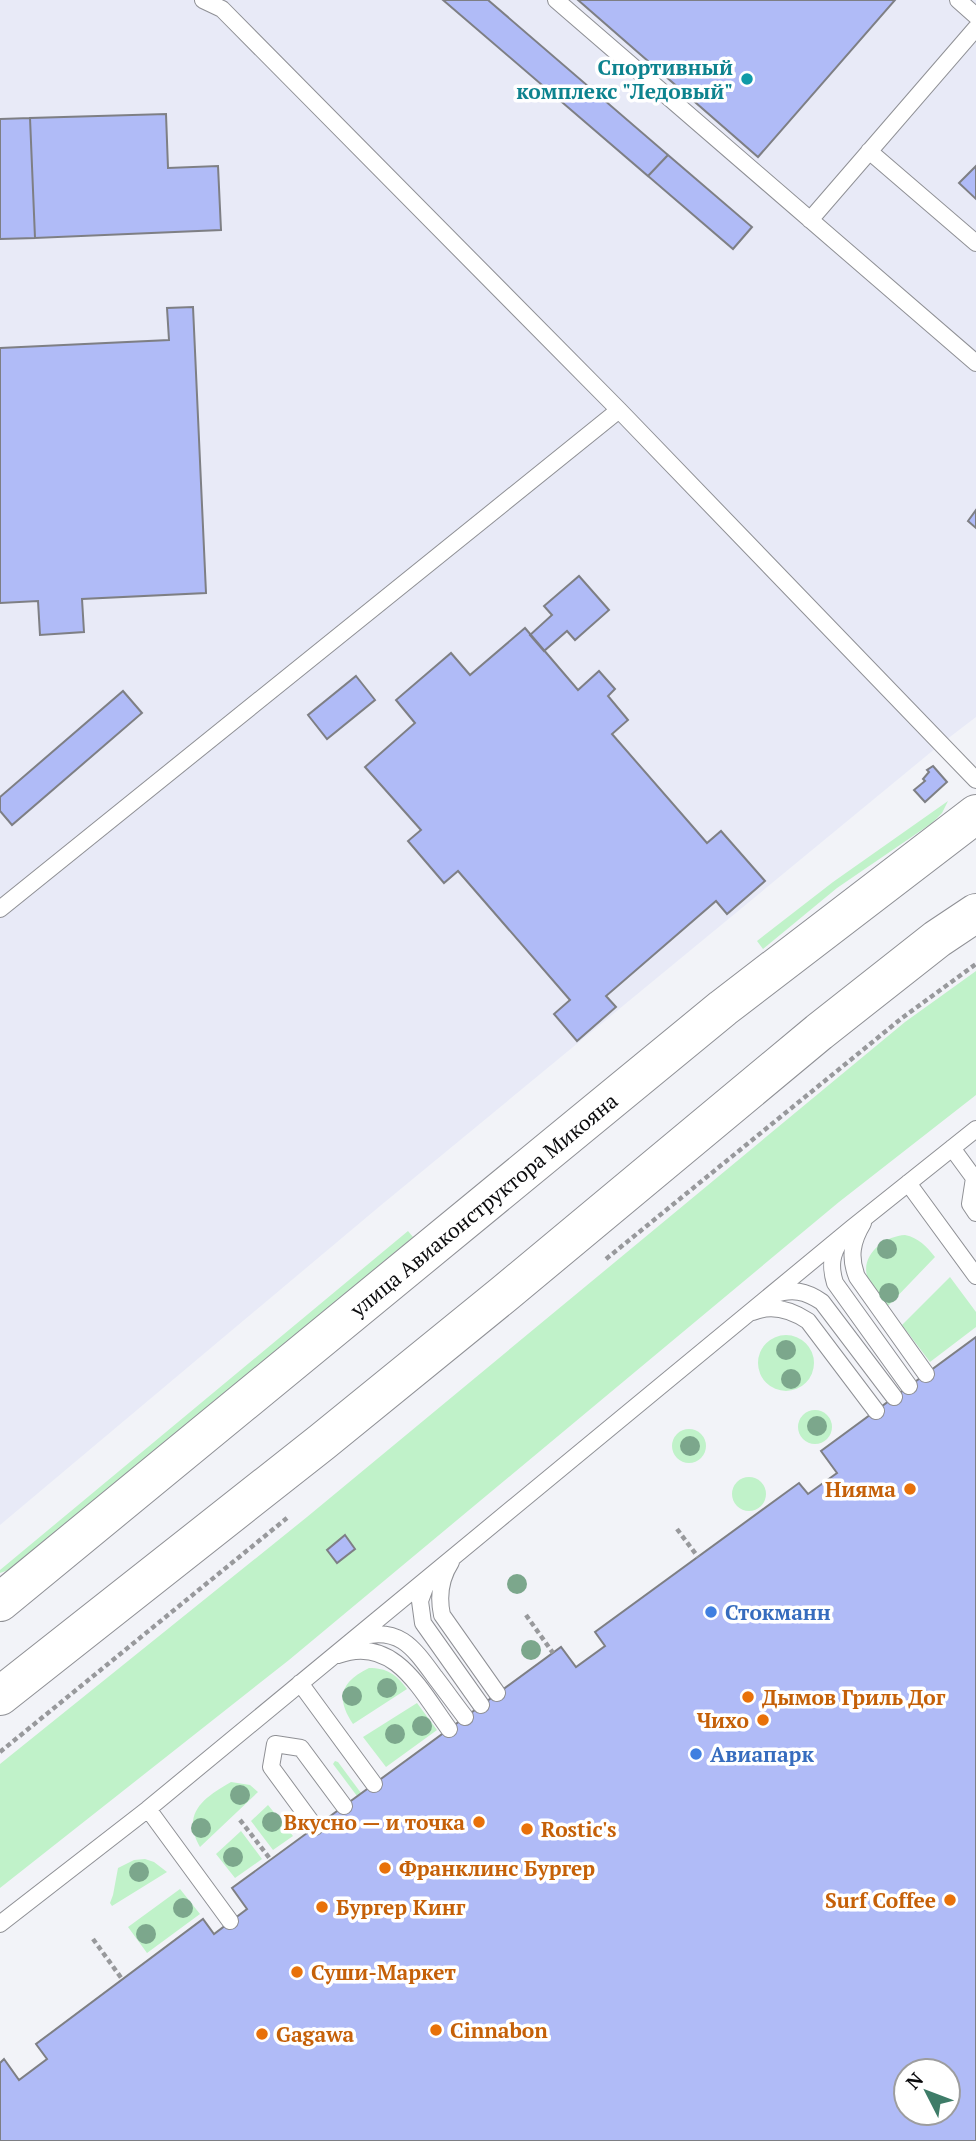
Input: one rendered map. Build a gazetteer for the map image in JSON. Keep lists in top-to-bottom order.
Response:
{
  "streets": {
    "street": ["улица Авиаконструктора Микояна"]
  },
  "places": [
    "Спортивный комплекс \"Ледовый\"",
    "Нияма",
    "Стокманн",
    "Дымов Гриль Дог",
    "Чихо",
    "Авиапарк",
    "Вкусно — и точка",
    "Rostic's",
    "Франклинс Бургер",
    "Surf Coffee",
    "Бургер Кинг",
    "Суши-Маркет",
    "Cinnabon",
    "Gagawa"
  ],
  "north": "top left"
}
